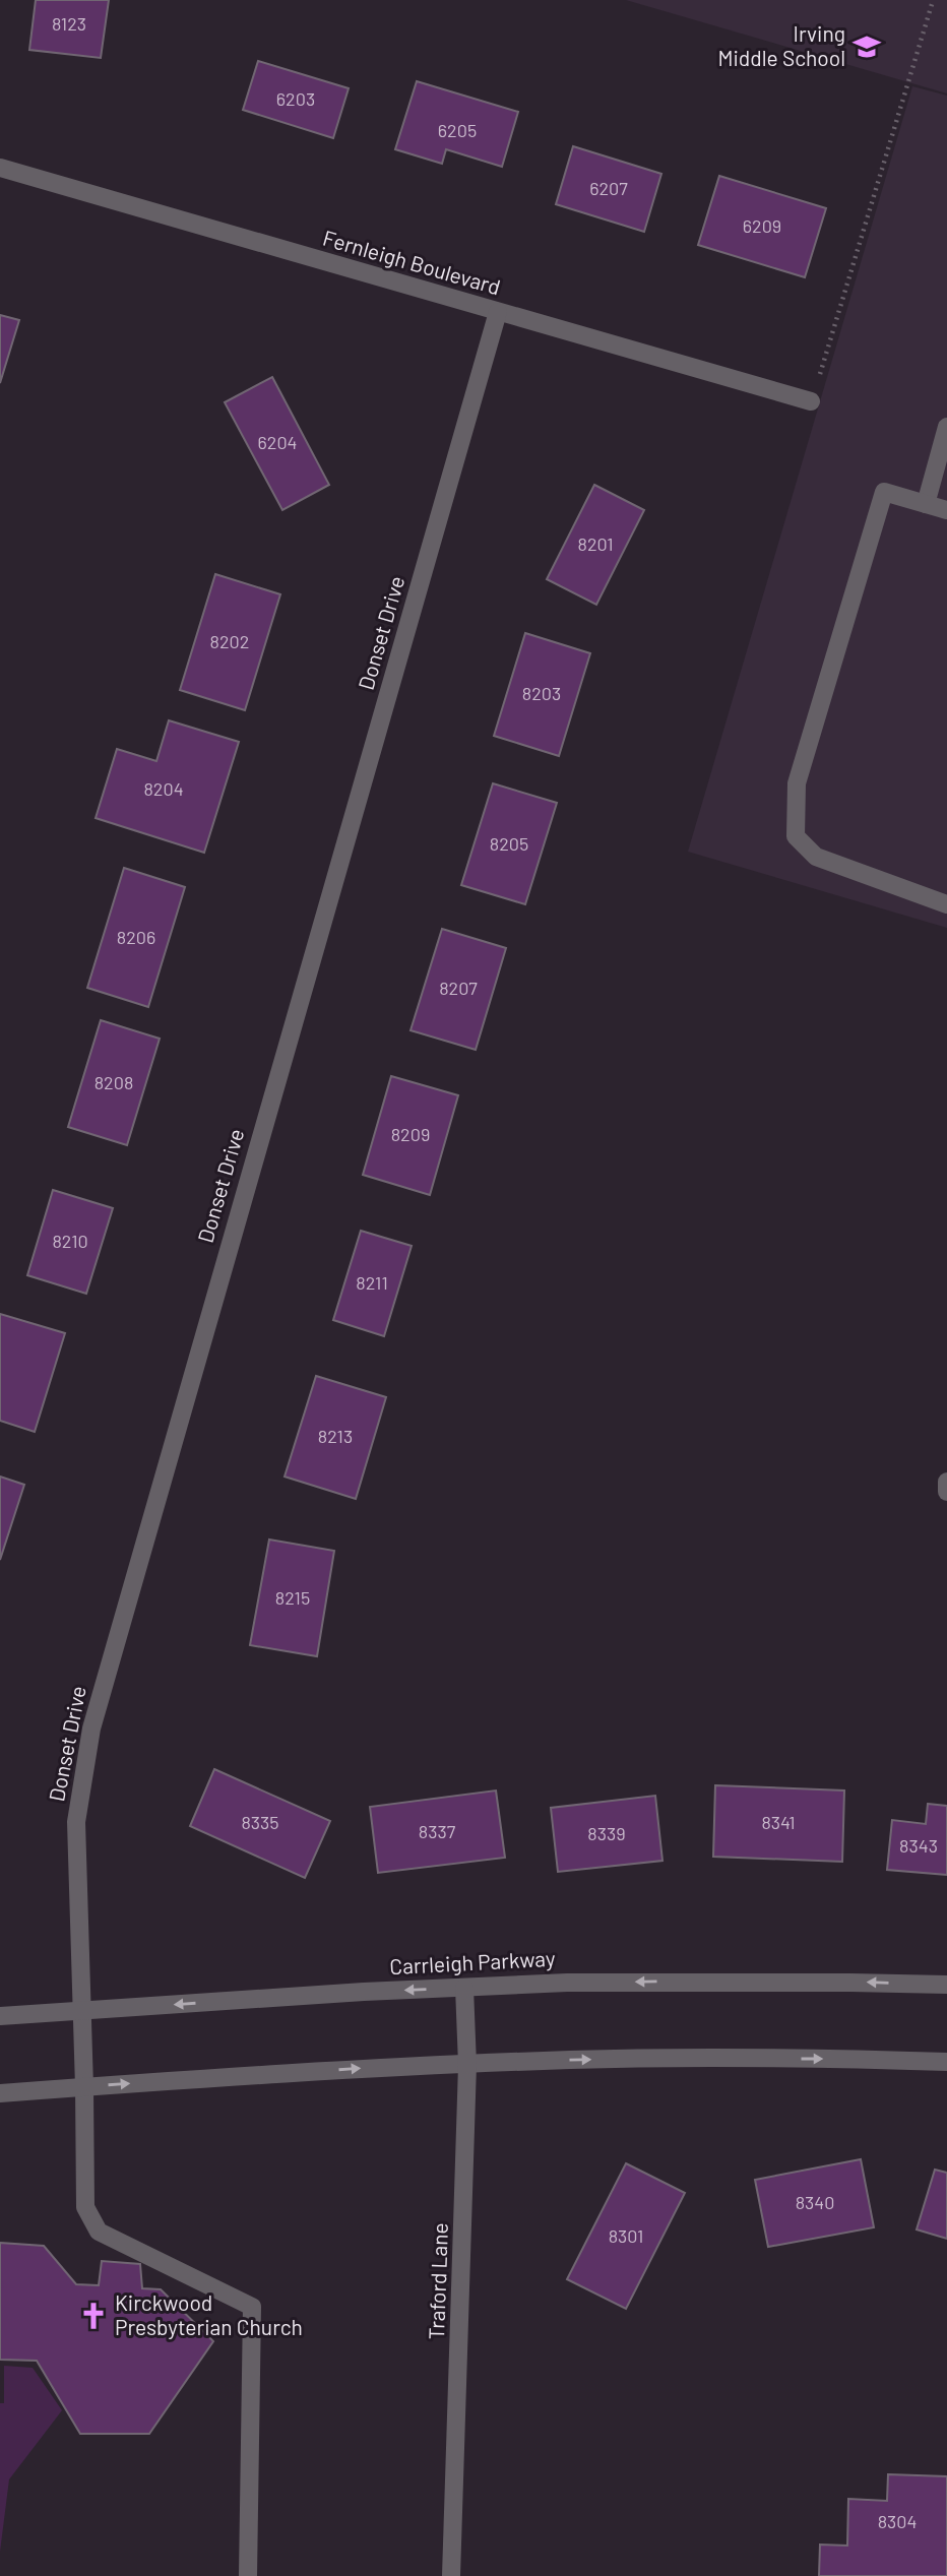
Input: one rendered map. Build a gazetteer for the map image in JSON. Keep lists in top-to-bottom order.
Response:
{
  "streets": {
    "street": [
      "Fernleigh Boulevard",
      "Donset Drive",
      "Carrleigh Parkway",
      "Traford Lane"
    ]
  },
  "crossings": [
    ["Fernleigh Boulevard", "Donset Drive"],
    ["Donset Drive", "Carrleigh Parkway"],
    ["Carrleigh Parkway", "Traford Lane"]
  ],
  "places": {
    "school or university": ["Irving Middle School"],
    "church": ["Kirckwood Presbyterian Church"]
  },
  "house_numbers": [
    "8123",
    "6203",
    "6205",
    "6207",
    "6209",
    "6204",
    "8201",
    "8202",
    "8203",
    "8204",
    "8205",
    "8206",
    "8207",
    "8208",
    "8209",
    "8210",
    "8211",
    "8213",
    "8215",
    "8335",
    "8341",
    "8337",
    "8339",
    "8343",
    "8340",
    "8301",
    "8304"
  ]
}
